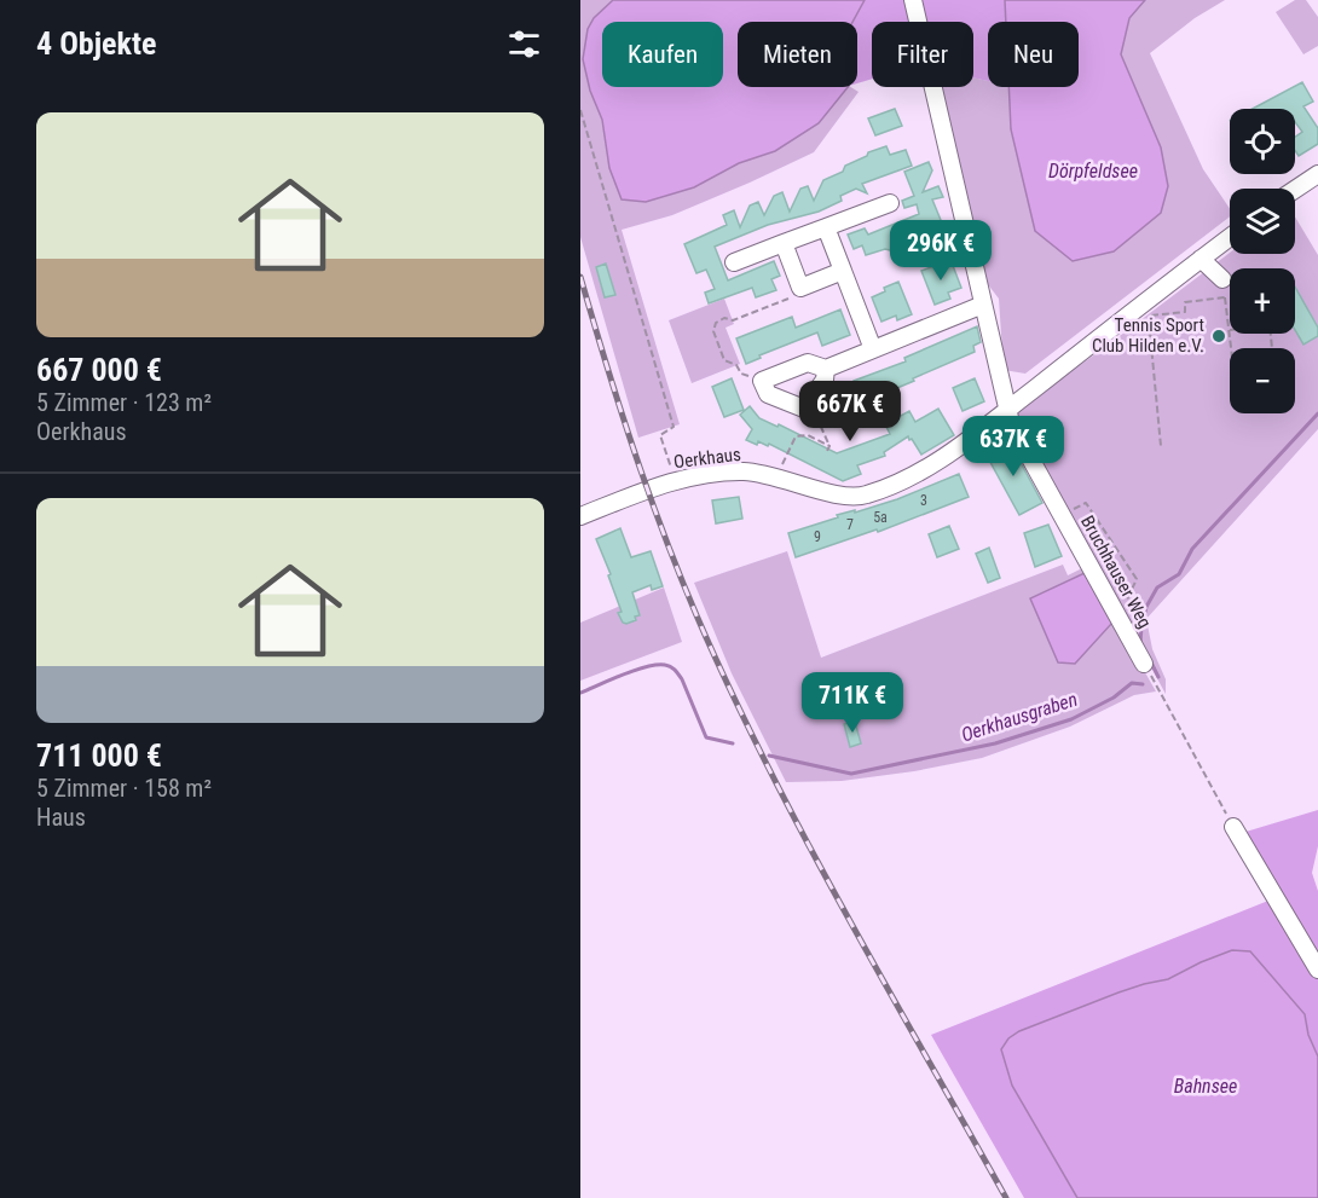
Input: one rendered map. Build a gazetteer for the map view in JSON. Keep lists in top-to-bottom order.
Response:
{
  "streets": {
    "street": ["Oerkhaus", "Bruchhauser Weg"]
  },
  "crossings": [
    ["Oerkhaus", "Bruchhauser Weg"]
  ],
  "water": ["Dörpfeldsee", "Oerkhausgraben", "Bahnsee"],
  "places": ["Tennis Sport Club Hilden e.V."],
  "house_numbers": [
    "3",
    "5a",
    "7",
    "9"
  ],
  "page": {
    "heading": "4 Objekte",
    "chip": [
      "Kaufen",
      "Mieten",
      "Filter",
      "Neu"
    ],
    "list": [
      {
        "name": "667 000 €",
        "note": "5 Zimmer · 123 m² · Oerkhaus"
      },
      {
        "name": "711 000 €",
        "note": "5 Zimmer · 158 m² · Haus"
      }
    ],
    "map_buttons": ["+", "−"],
    "price": [
      "296K €",
      "667K €",
      "637K €",
      "711K €"
    ]
  }
}
